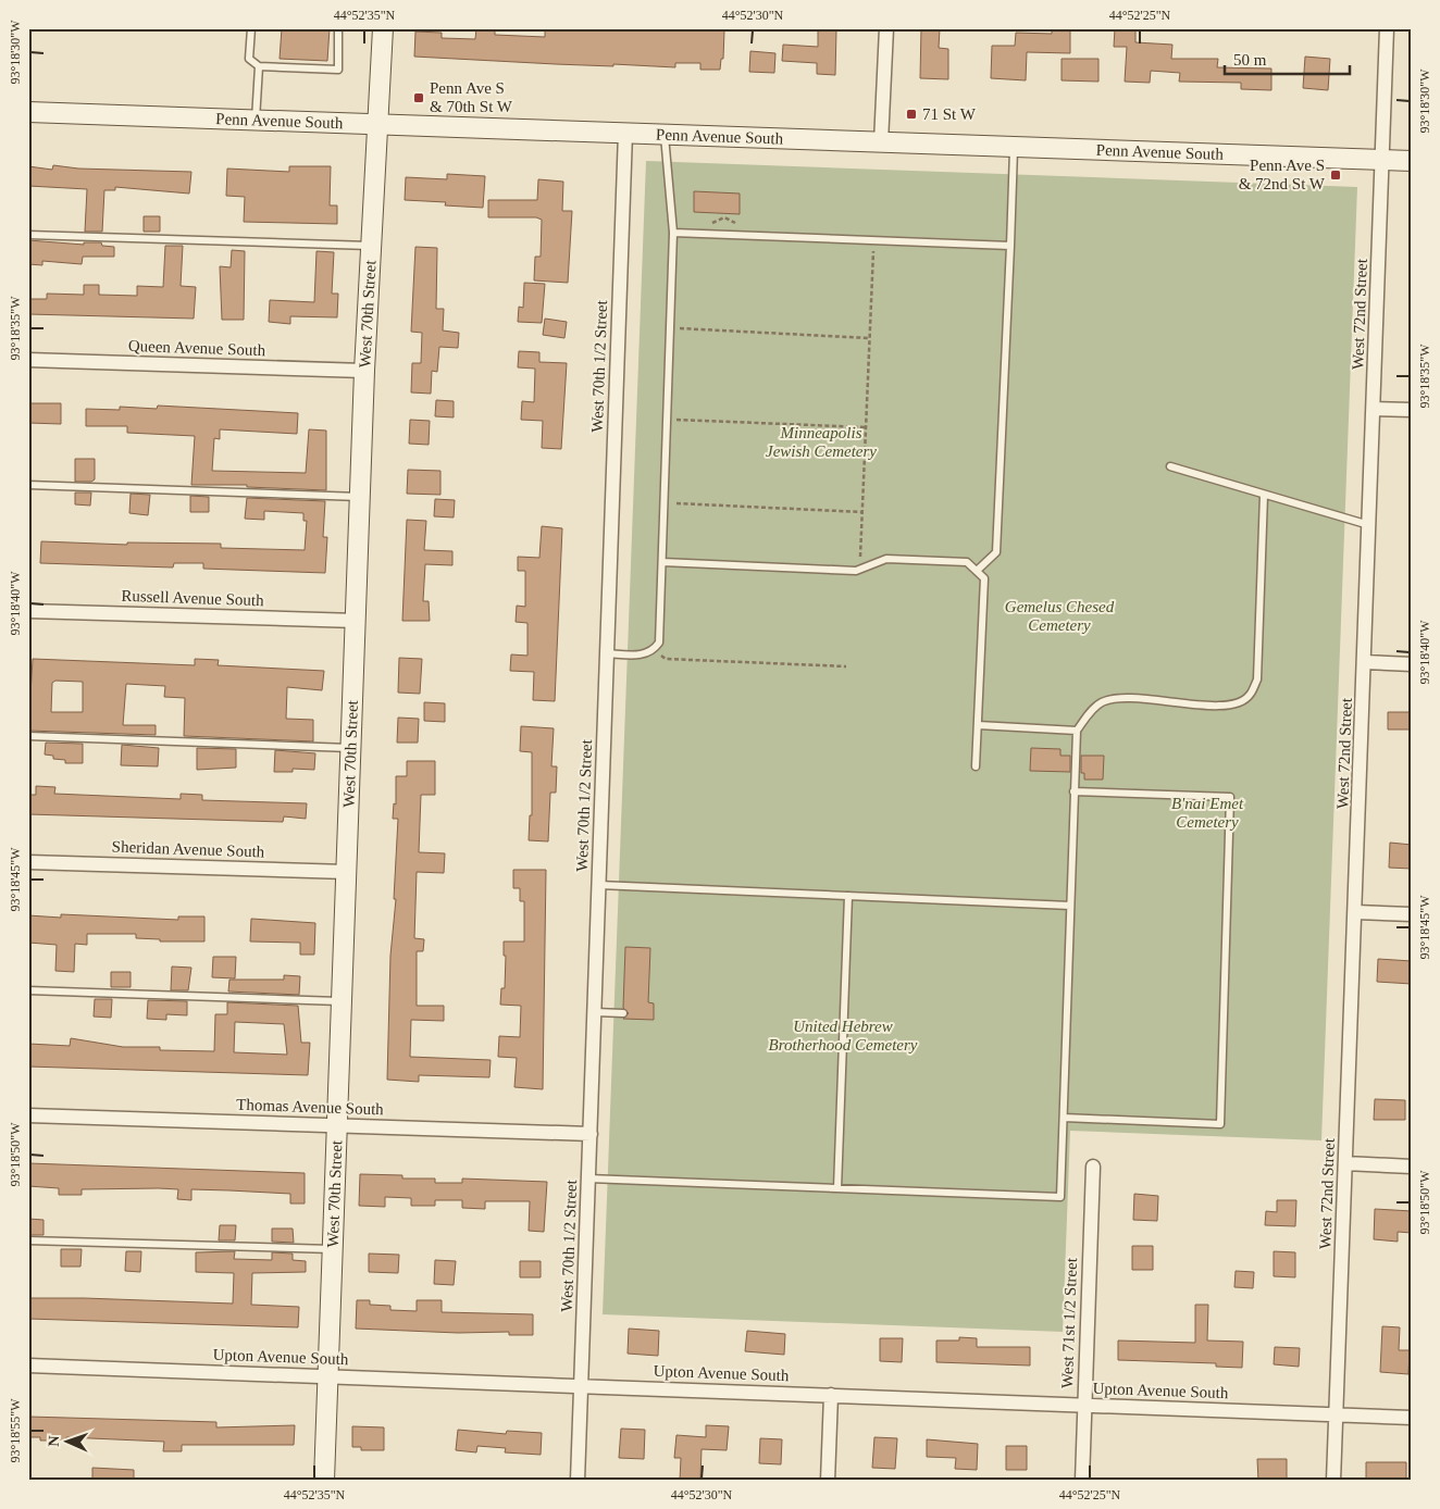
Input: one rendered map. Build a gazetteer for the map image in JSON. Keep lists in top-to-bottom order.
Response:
{
  "streets": {
    "street": [
      "Penn Avenue South",
      "West 70th Street",
      "West 72nd Street",
      "Queen Avenue South",
      "West 70th 1/2 Street",
      "Russell Avenue South",
      "Sheridan Avenue South",
      "Thomas Avenue South",
      "West 71st 1/2 Street",
      "Upton Avenue South"
    ]
  },
  "crossings": [
    ["Penn Avenue South", "West 70th Street"],
    ["Penn Avenue South", "West 72nd Street"],
    ["Penn Avenue South", "West 70th 1/2 Street"],
    ["West 70th Street", "Queen Avenue South"],
    ["West 70th Street", "Russell Avenue South"],
    ["West 70th Street", "Sheridan Avenue South"],
    ["West 70th Street", "Thomas Avenue South"],
    ["West 70th Street", "Upton Avenue South"],
    ["West 72nd Street", "Upton Avenue South"],
    ["West 70th 1/2 Street", "Thomas Avenue South"],
    ["West 70th 1/2 Street", "Upton Avenue South"],
    ["West 71st 1/2 Street", "Upton Avenue South"]
  ],
  "parks": [
    "Minneapolis Jewish Cemetery",
    "Gemelus Chesed Cemetery",
    "B'nai Emet Cemetery",
    "United Hebrew Brotherhood Cemetery"
  ],
  "places": {
    "transit": ["Penn Ave S & 70th St W", "71 St W", "Penn Ave S & 72nd St W"]
  },
  "scale_bar": "50 m",
  "north": "left",
  "coordinates": [
    "44°52'35\"N",
    "44°52'30\"N",
    "44°52'25\"N",
    "93°18'30\"W",
    "93°18'35\"W",
    "93°18'40\"W",
    "93°18'45\"W",
    "93°18'50\"W",
    "93°18'55\"W"
  ]
}
